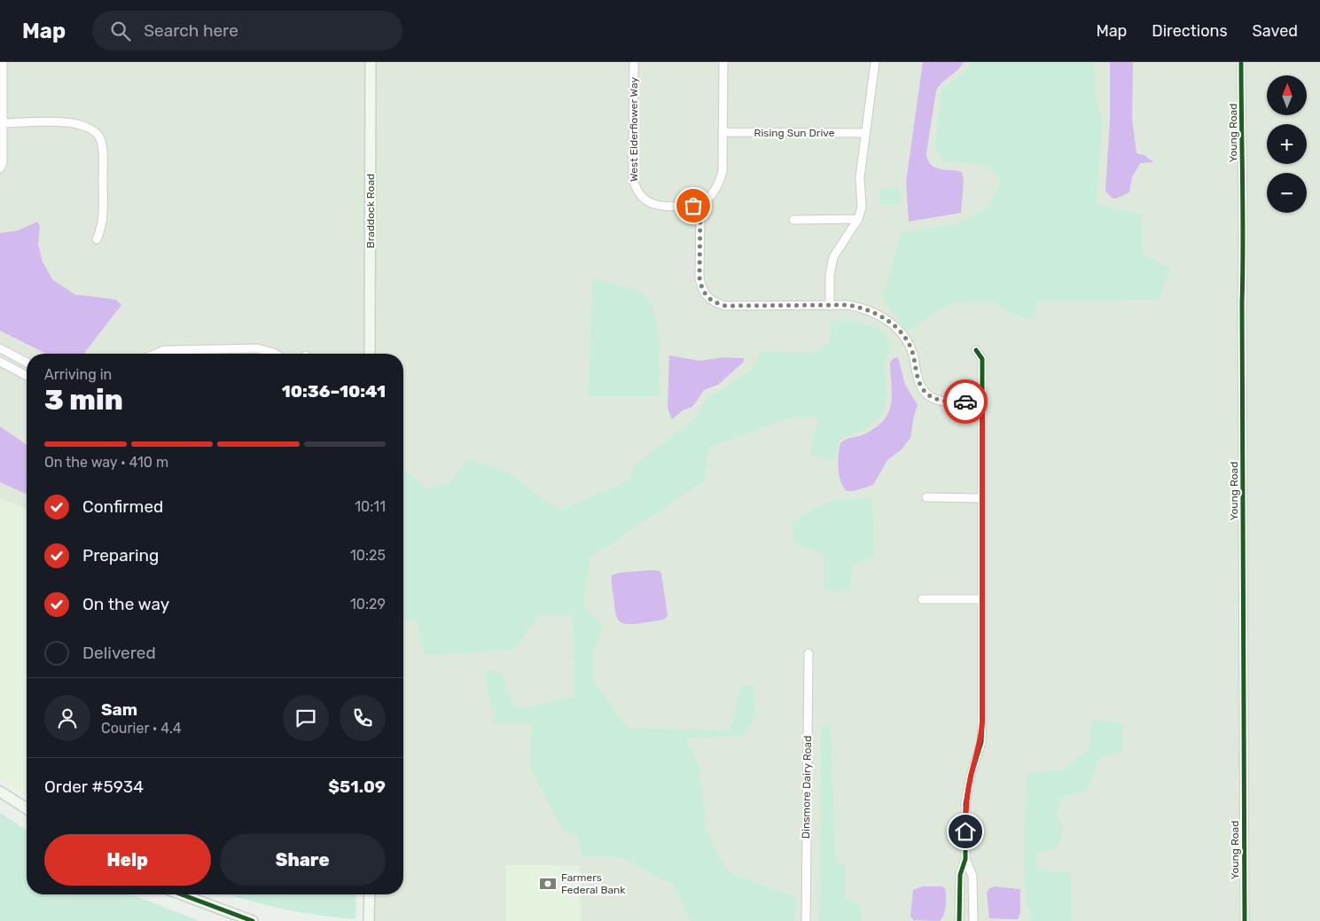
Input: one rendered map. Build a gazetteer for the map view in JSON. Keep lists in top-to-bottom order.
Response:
{
  "streets": {
    "street": [
      "West Elderflower Way",
      "Rising Sun Drive",
      "Young Road",
      "Braddock Road",
      "Dinsmore Dairy Road"
    ]
  },
  "places": {
    "bank": ["Farmers Federal Bank"]
  },
  "north": "top",
  "page": {
    "header": "Map",
    "search": "Search here",
    "nav": ["Map", "Directions", "Saved"],
    "map_buttons": ["+", "−"],
    "heading": ["3 min", "Arriving in", "10:36–10:41"],
    "panel": [
      "Sam",
      "Courier · 4.4",
      "Order #5934",
      "$51.09"
    ],
    "bar": "On the way · 410 m",
    "list": [
      ["Confirmed", "10:11"],
      ["Preparing", "10:25"],
      ["On the way", "10:29"],
      "Delivered"
    ],
    "buttons": ["Help", "Share"]
  }
}
